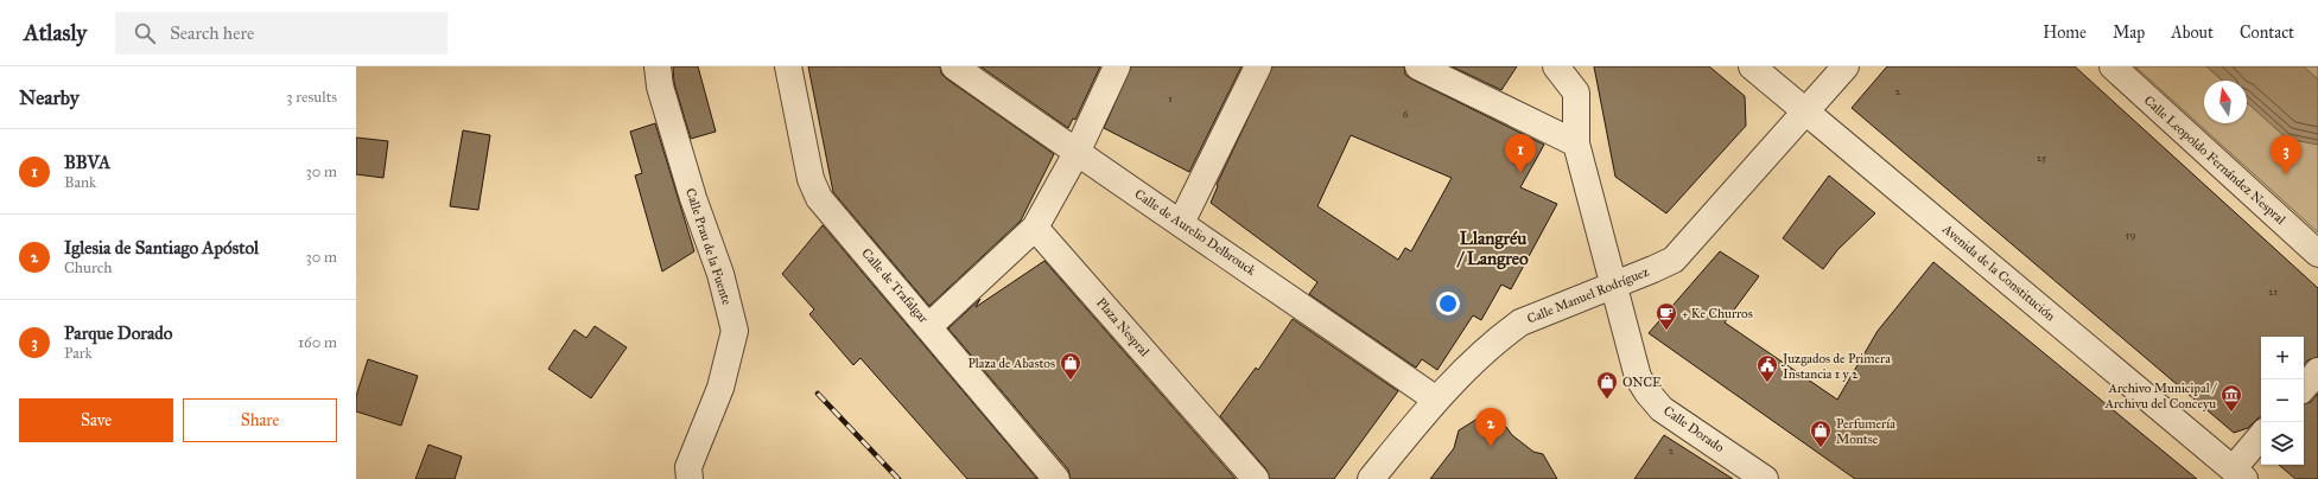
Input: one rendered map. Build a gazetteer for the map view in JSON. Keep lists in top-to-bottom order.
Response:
{
  "streets": {
    "street": [
      "Calle Leopoldo Fernández Nespral",
      "Calle de Aurelio Delbrouck",
      "Calle Prau de la Fuente",
      "Avenida de la Constitución",
      "Calle de Trafalgar",
      "Calle Manuel Rodríguez",
      "Plaza Nespral",
      "Calle Dorado"
    ]
  },
  "crossings": [
    ["Calle de Aurelio Delbrouck", "Calle Manuel Rodríguez"],
    ["Avenida de la Constitución", "Calle Manuel Rodríguez"],
    ["Calle Manuel Rodríguez", "Calle Dorado"]
  ],
  "districts": ["Llangréu / Langreo"],
  "places": {
    "cafe": ["+ Ke Churros"],
    "shop": ["Plaza de Abastos", "ONCE", "Perfumería Montse"],
    "public building": ["Juzgados de Primera Instancia 1 y 2"],
    "museum": ["Archivo Municipal / Archivu del Conceyu"]
  },
  "house_numbers": [
    "2",
    "1",
    "6",
    "25",
    "59",
    "21",
    "2"
  ],
  "north": "top",
  "page": {
    "header": "Atlasly",
    "search": "Search here",
    "nav": [
      "Home",
      "Map",
      "About",
      "Contact"
    ],
    "heading": ["Nearby", "3 results"],
    "list": [
      {
        "mark": "1",
        "name": "BBVA",
        "note": "Bank",
        "value": "30 m"
      },
      {
        "mark": "2",
        "name": "Iglesia de Santiago Apóstol",
        "note": "Church",
        "value": "30 m"
      },
      {
        "mark": "3",
        "name": "Parque Dorado",
        "note": "Park",
        "value": "160 m"
      }
    ],
    "pins": ["1", "3", "2"],
    "map_buttons": ["+", "−"],
    "buttons": ["Save", "Share"]
  }
}
